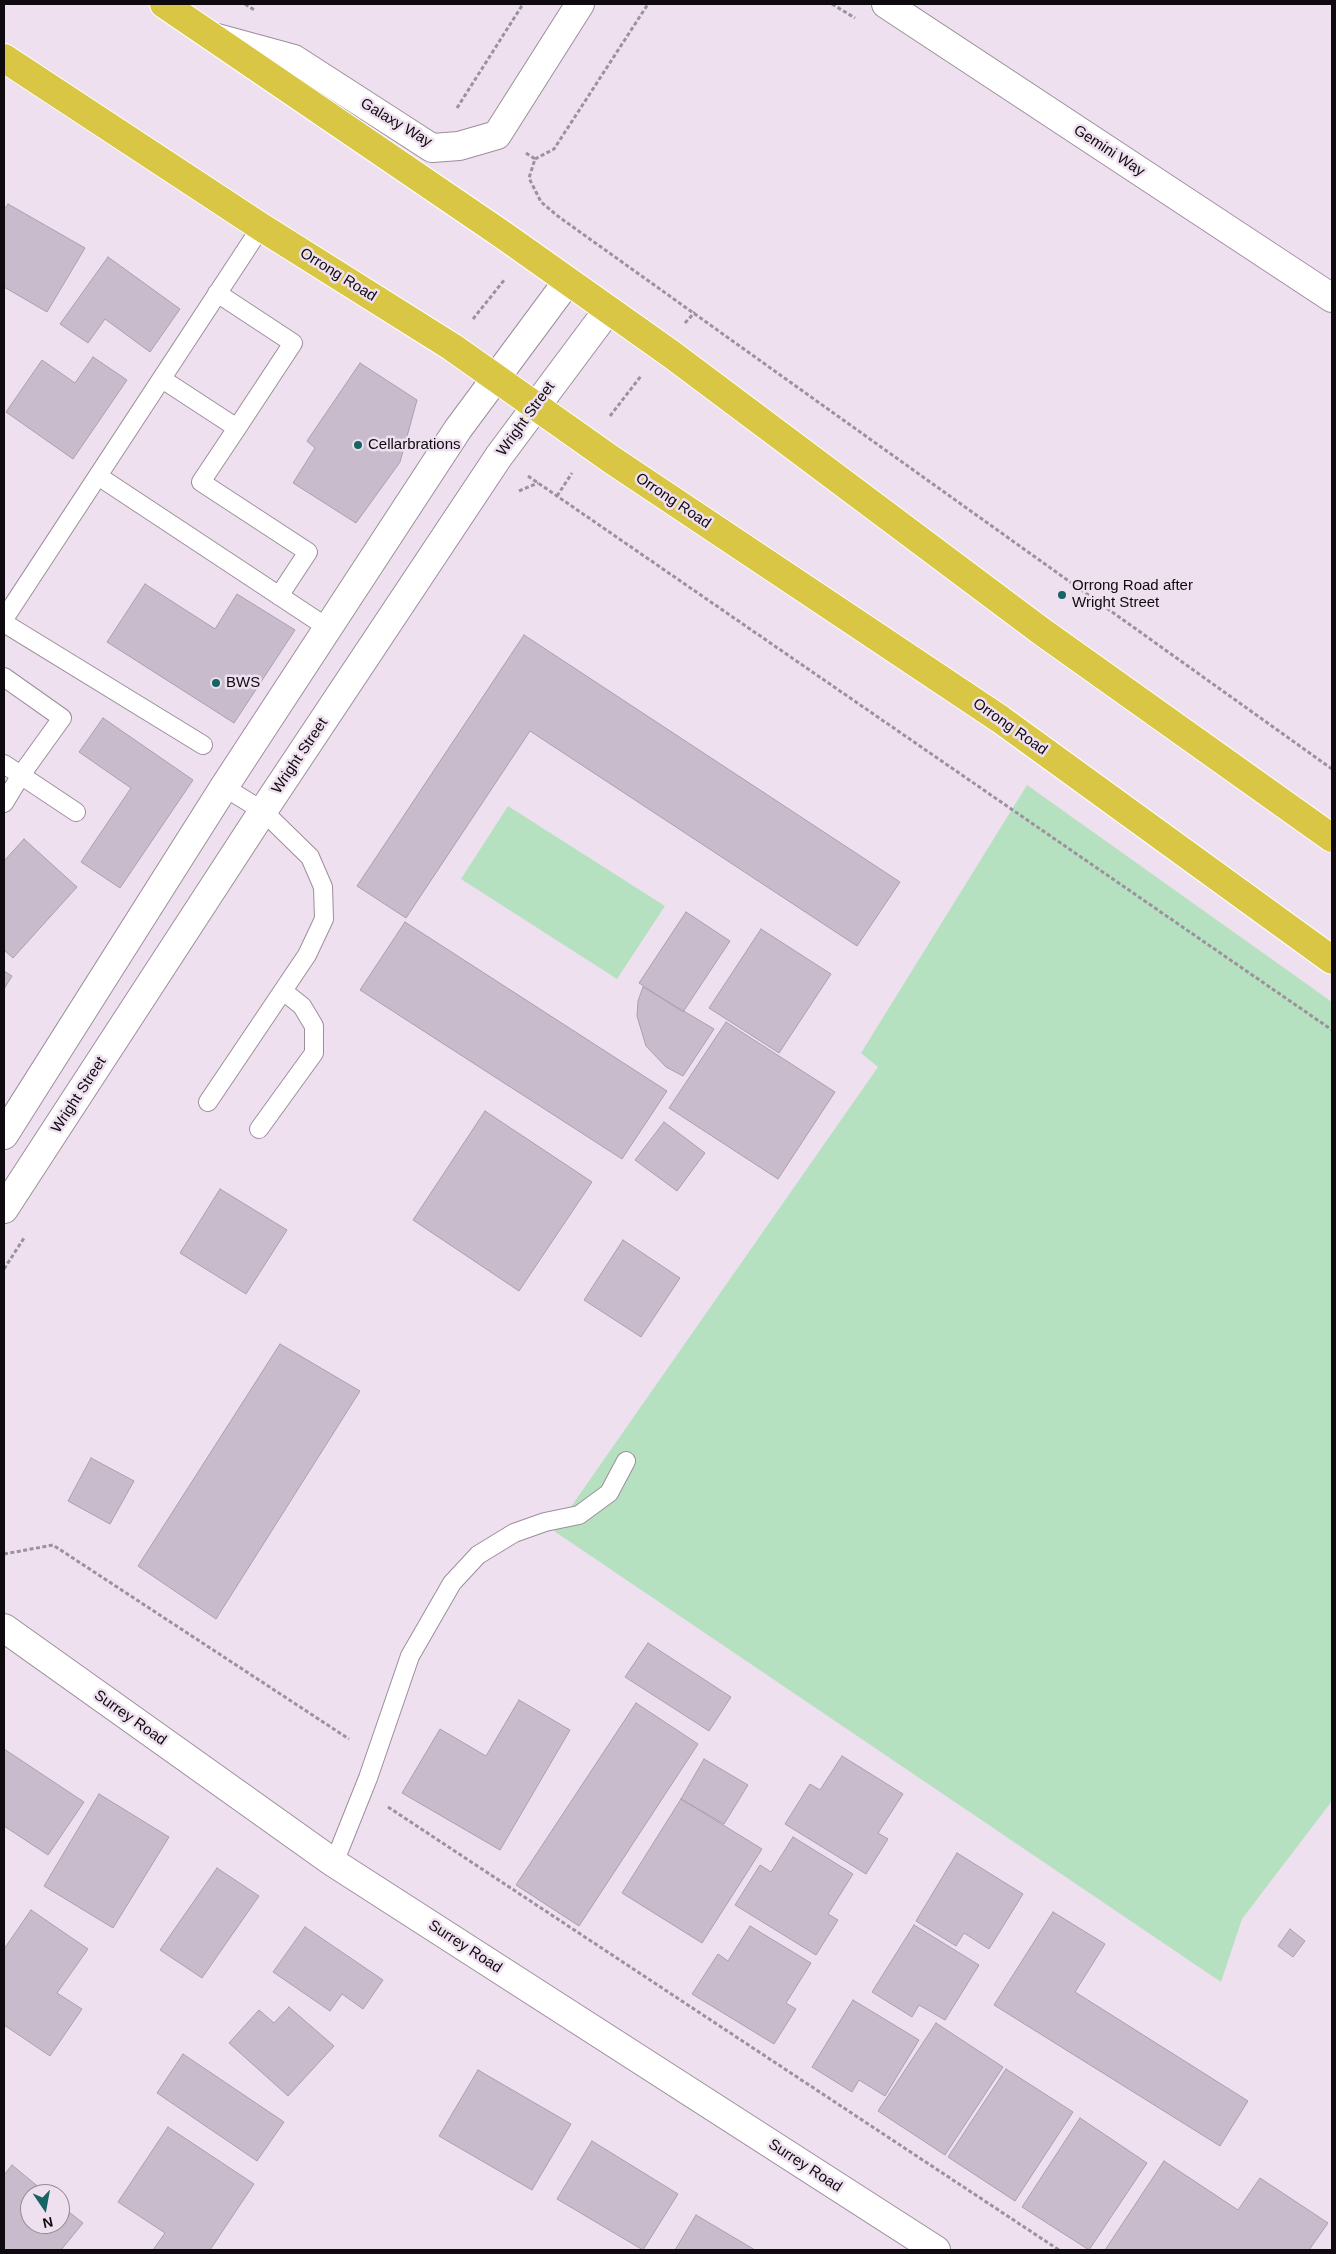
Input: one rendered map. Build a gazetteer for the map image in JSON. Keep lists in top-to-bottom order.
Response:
{
  "streets": {
    "highway": ["Orrong Road"],
    "street": [
      "Galaxy Way",
      "Gemini Way",
      "Wright Street",
      "Surrey Road"
    ]
  },
  "crossings": [
    ["Orrong Road", "Wright Street"]
  ],
  "places": ["Cellarbrations", "Orrong Road after Wright Street", "BWS"],
  "north": "bottom"
}
